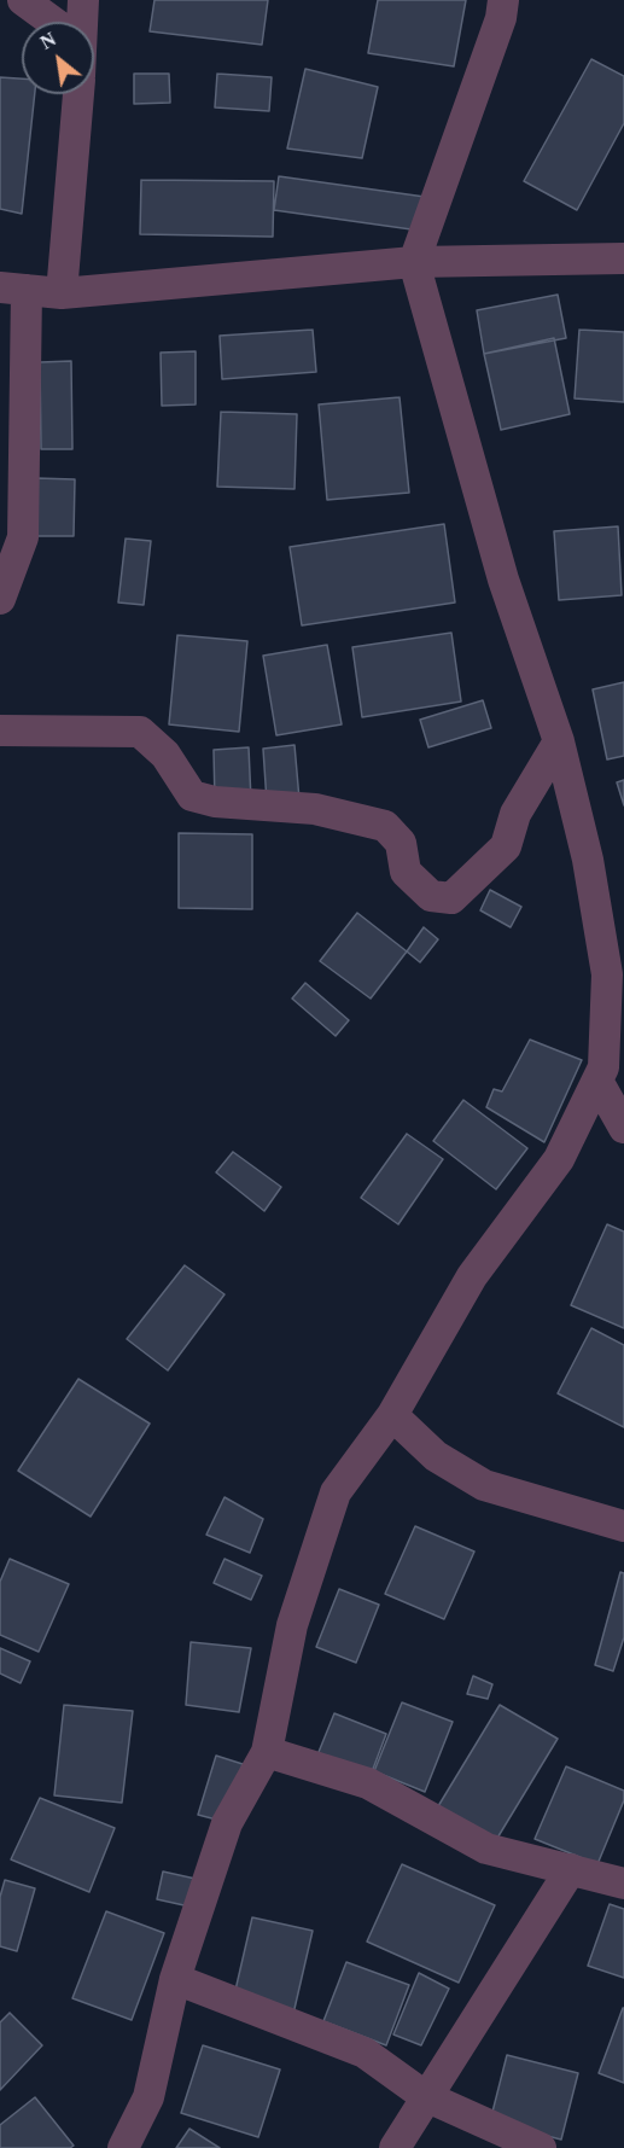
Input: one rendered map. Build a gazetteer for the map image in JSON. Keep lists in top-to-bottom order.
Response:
{
  "north": "top left"
}
